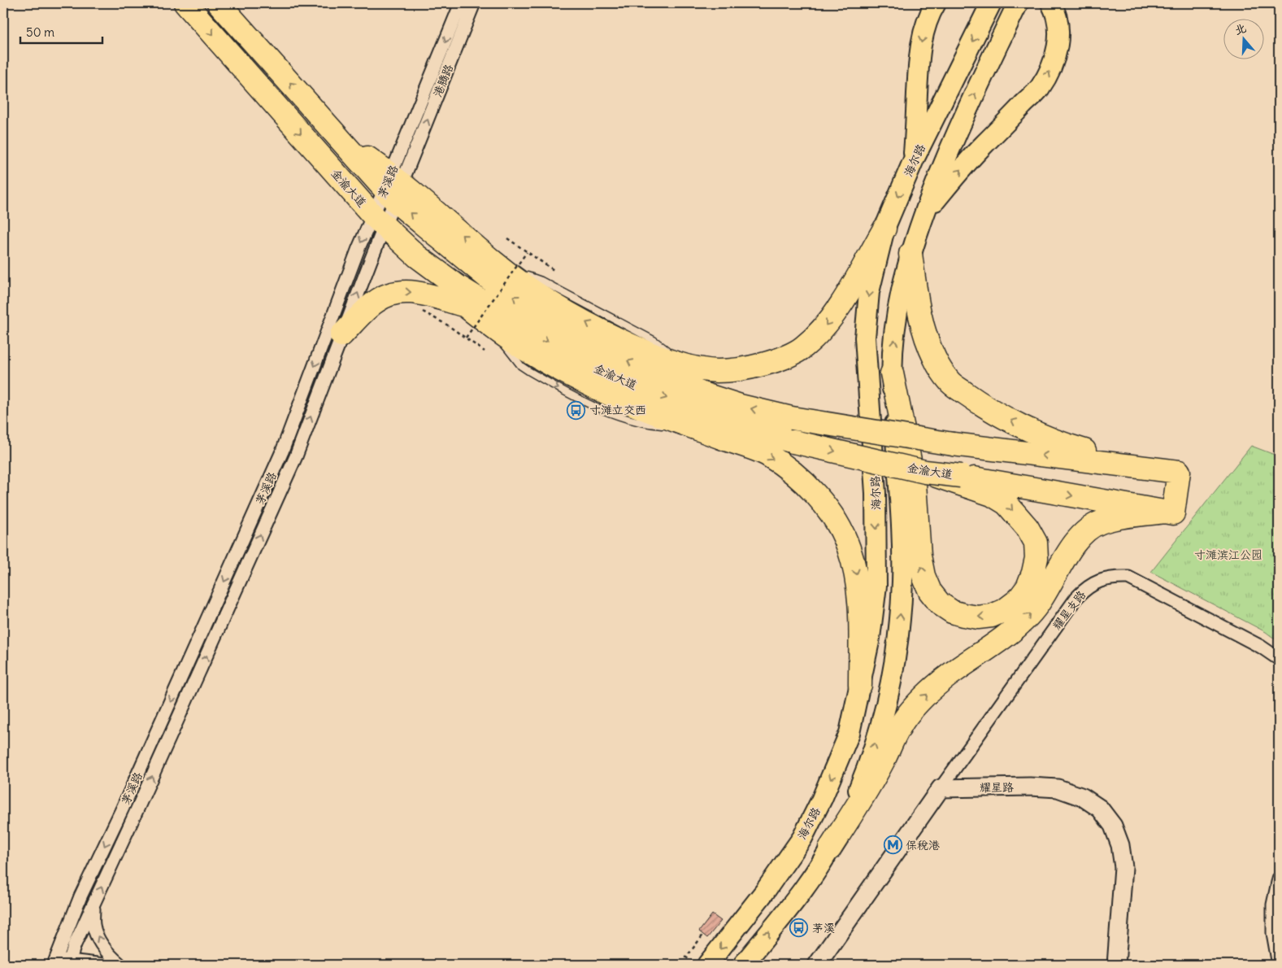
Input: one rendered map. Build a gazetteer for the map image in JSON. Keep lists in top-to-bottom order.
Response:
{
  "streets": {
    "highway": ["金渝大道"],
    "main road": ["海尔路"],
    "street": [
      "港腾路",
      "茅溪路",
      "耀星支路",
      "耀星路"
    ]
  },
  "crossings": [
    ["港腾路", "茅溪路"],
    ["茅溪路", "金渝大道"],
    ["耀星支路", "耀星路"]
  ],
  "one_way": ["港腾路"],
  "parks": ["寸滩滨江公园"],
  "places": {
    "bus stop": ["寸滩立交西", "茅溪"],
    "metro station": ["保税港"]
  },
  "scale_bar": "50 m",
  "north": "top"
}
